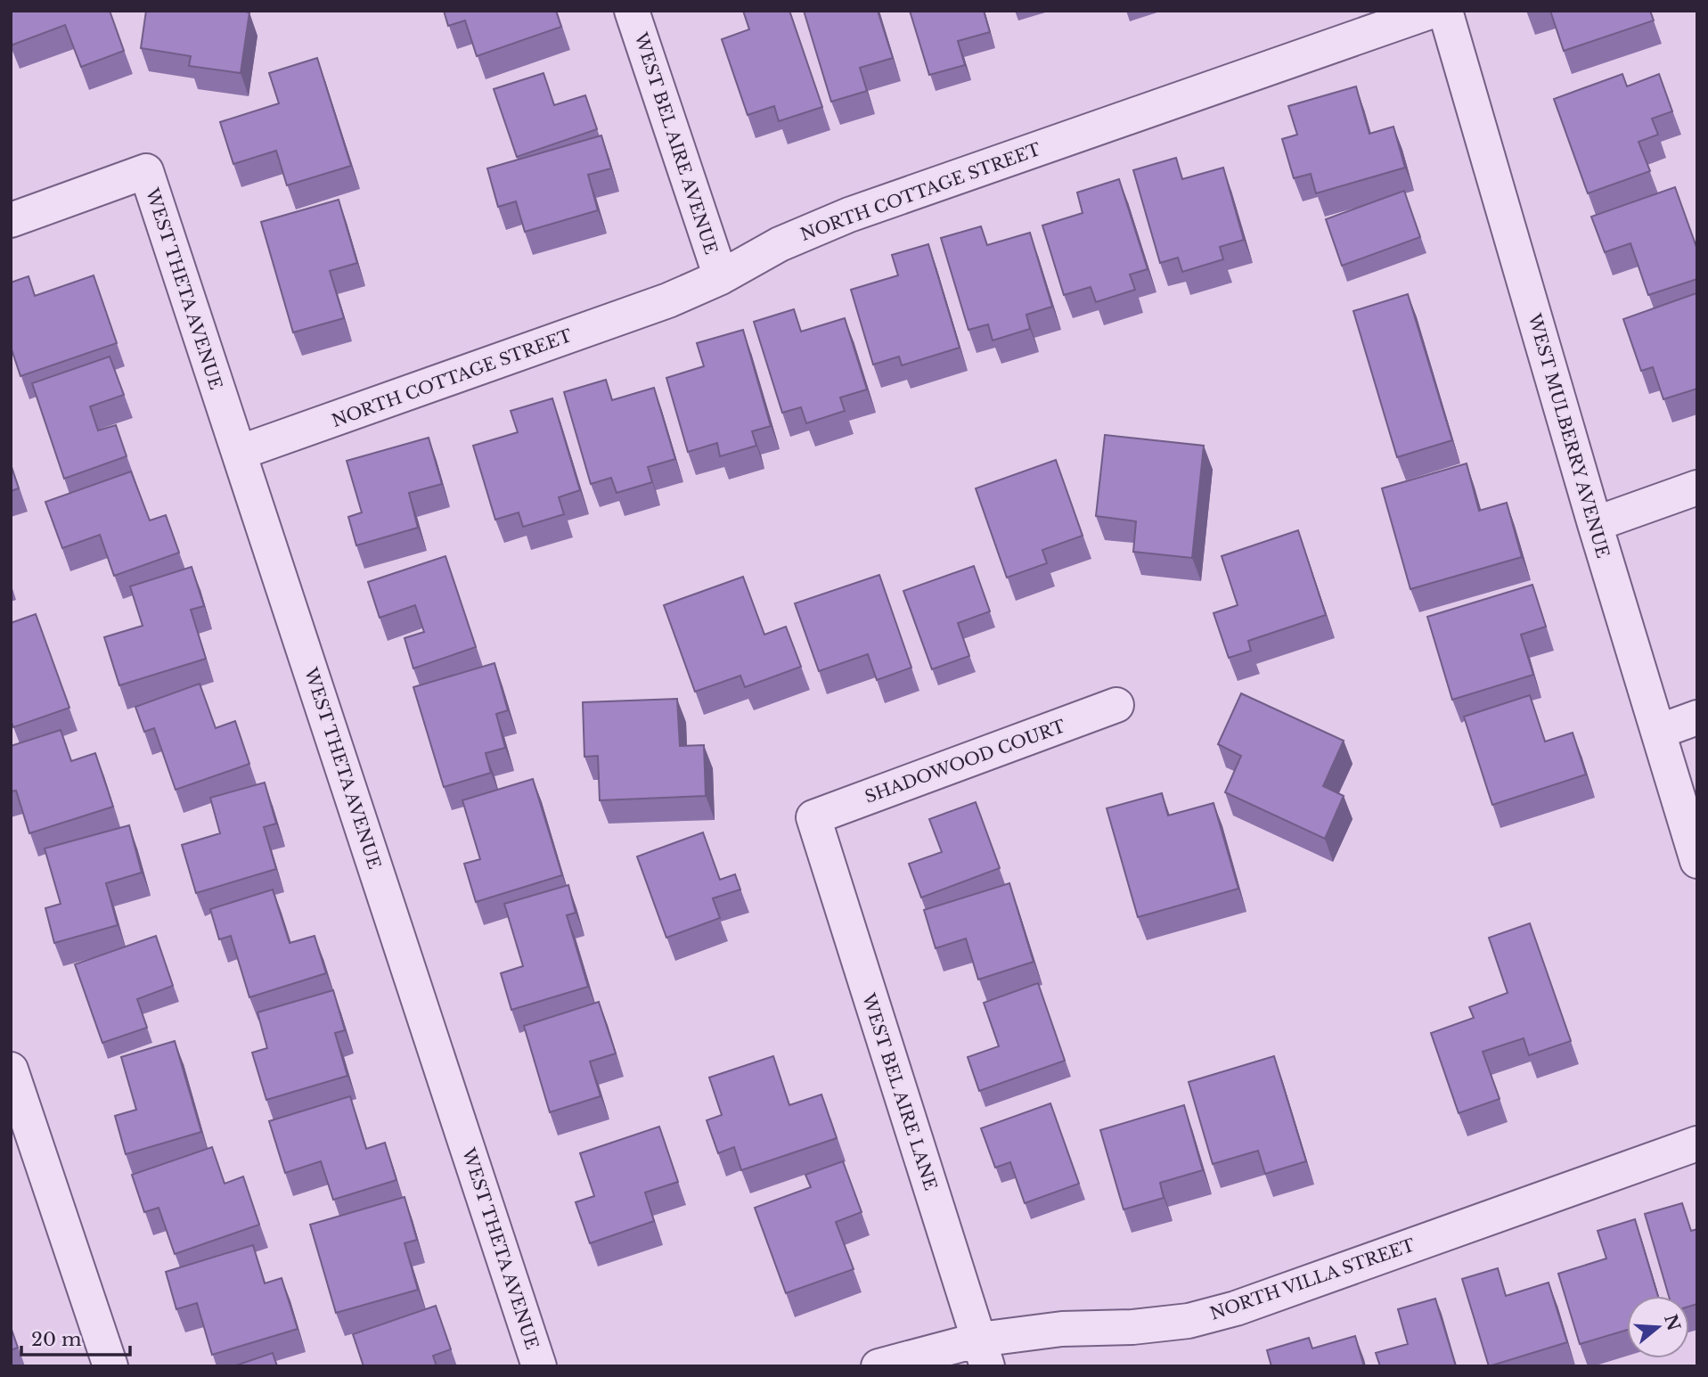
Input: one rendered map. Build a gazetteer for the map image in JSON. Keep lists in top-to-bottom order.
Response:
{
  "streets": {
    "street": [
      "WEST BEL AIRE AVENUE",
      "NORTH COTTAGE STREET",
      "WEST THETA AVENUE",
      "WEST MULBERRY AVENUE",
      "SHADOWOOD COURT",
      "WEST BEL AIRE LANE",
      "NORTH VILLA STREET"
    ]
  },
  "crossings": [
    ["WEST BEL AIRE AVENUE", "NORTH COTTAGE STREET"],
    ["NORTH COTTAGE STREET", "WEST THETA AVENUE"],
    ["SHADOWOOD COURT", "WEST BEL AIRE LANE"],
    ["WEST BEL AIRE LANE", "NORTH VILLA STREET"]
  ],
  "scale_bar": "20 m",
  "north": "right"
}
